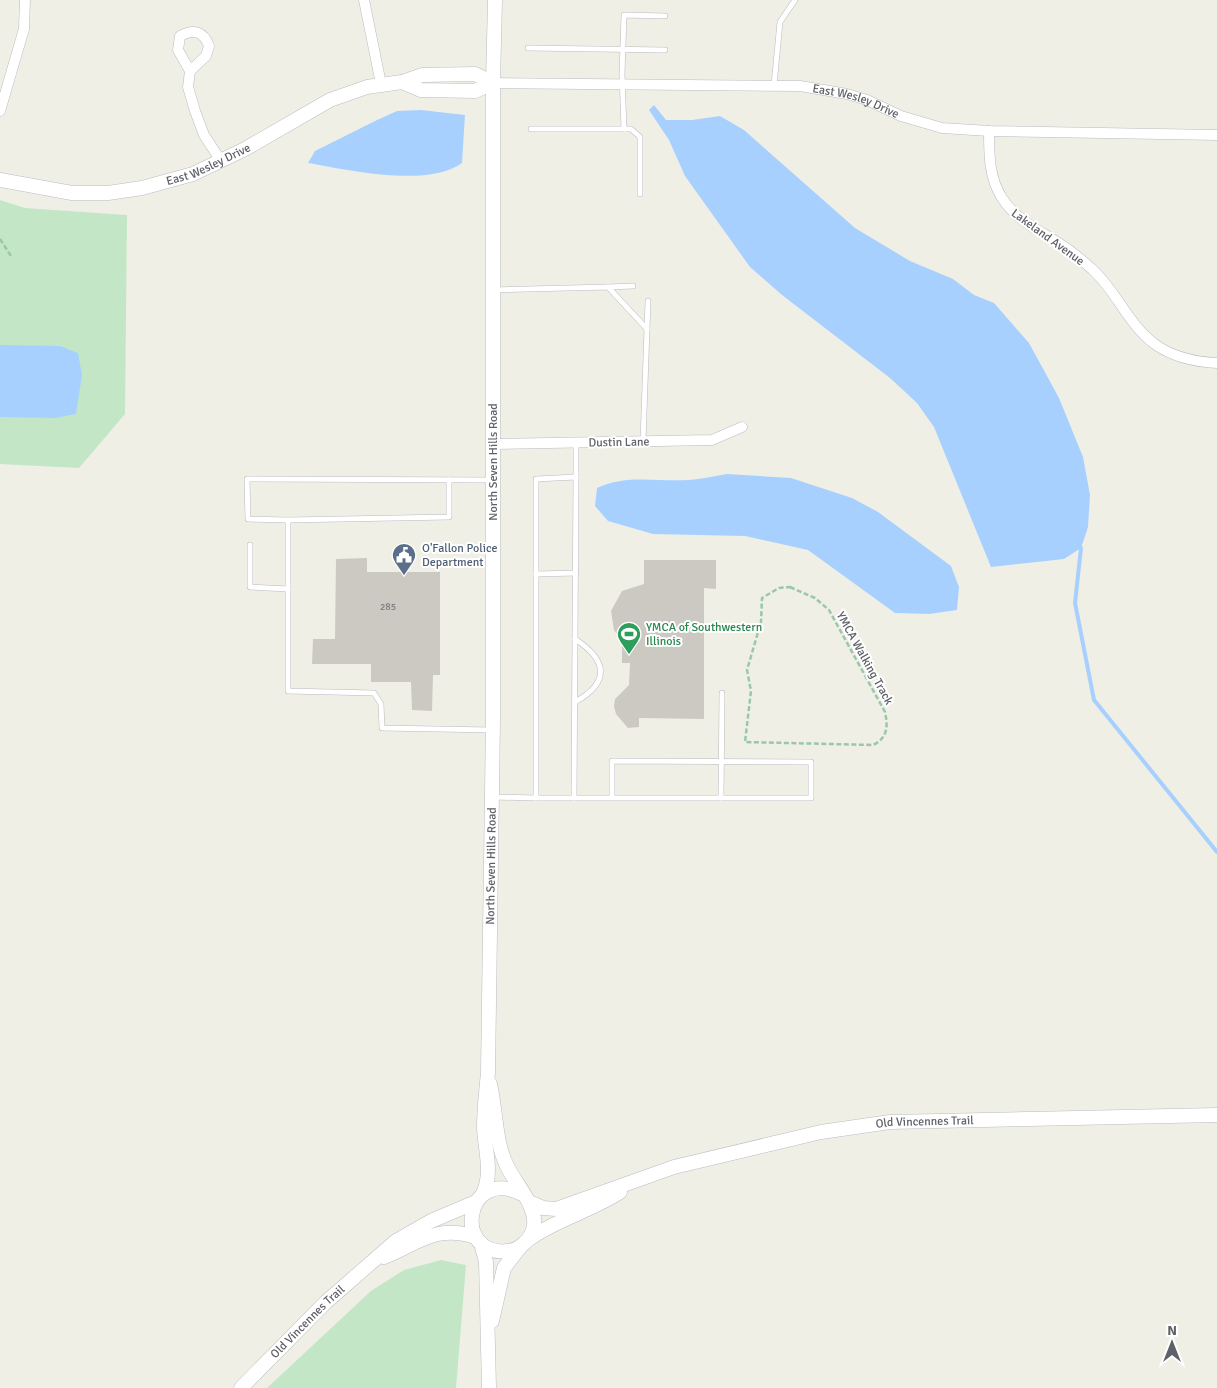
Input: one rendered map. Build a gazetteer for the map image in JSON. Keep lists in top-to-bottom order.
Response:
{
  "streets": {
    "street": [
      "East Wesley Drive",
      "Lakeland Avenue",
      "Dustin Lane",
      "North Seven Hills Road",
      "Old Vincennes Trail"
    ],
    "path": ["YMCA Walking Track"]
  },
  "crossings": [
    ["East Wesley Drive", "Lakeland Avenue"],
    ["East Wesley Drive", "North Seven Hills Road"],
    ["Dustin Lane", "North Seven Hills Road"],
    ["North Seven Hills Road", "Old Vincennes Trail"]
  ],
  "places": {
    "public building": ["O'Fallon Police Department"],
    "sports": ["YMCA of Southwestern Illinois"]
  },
  "house_numbers": ["285"],
  "north": "top"
}
